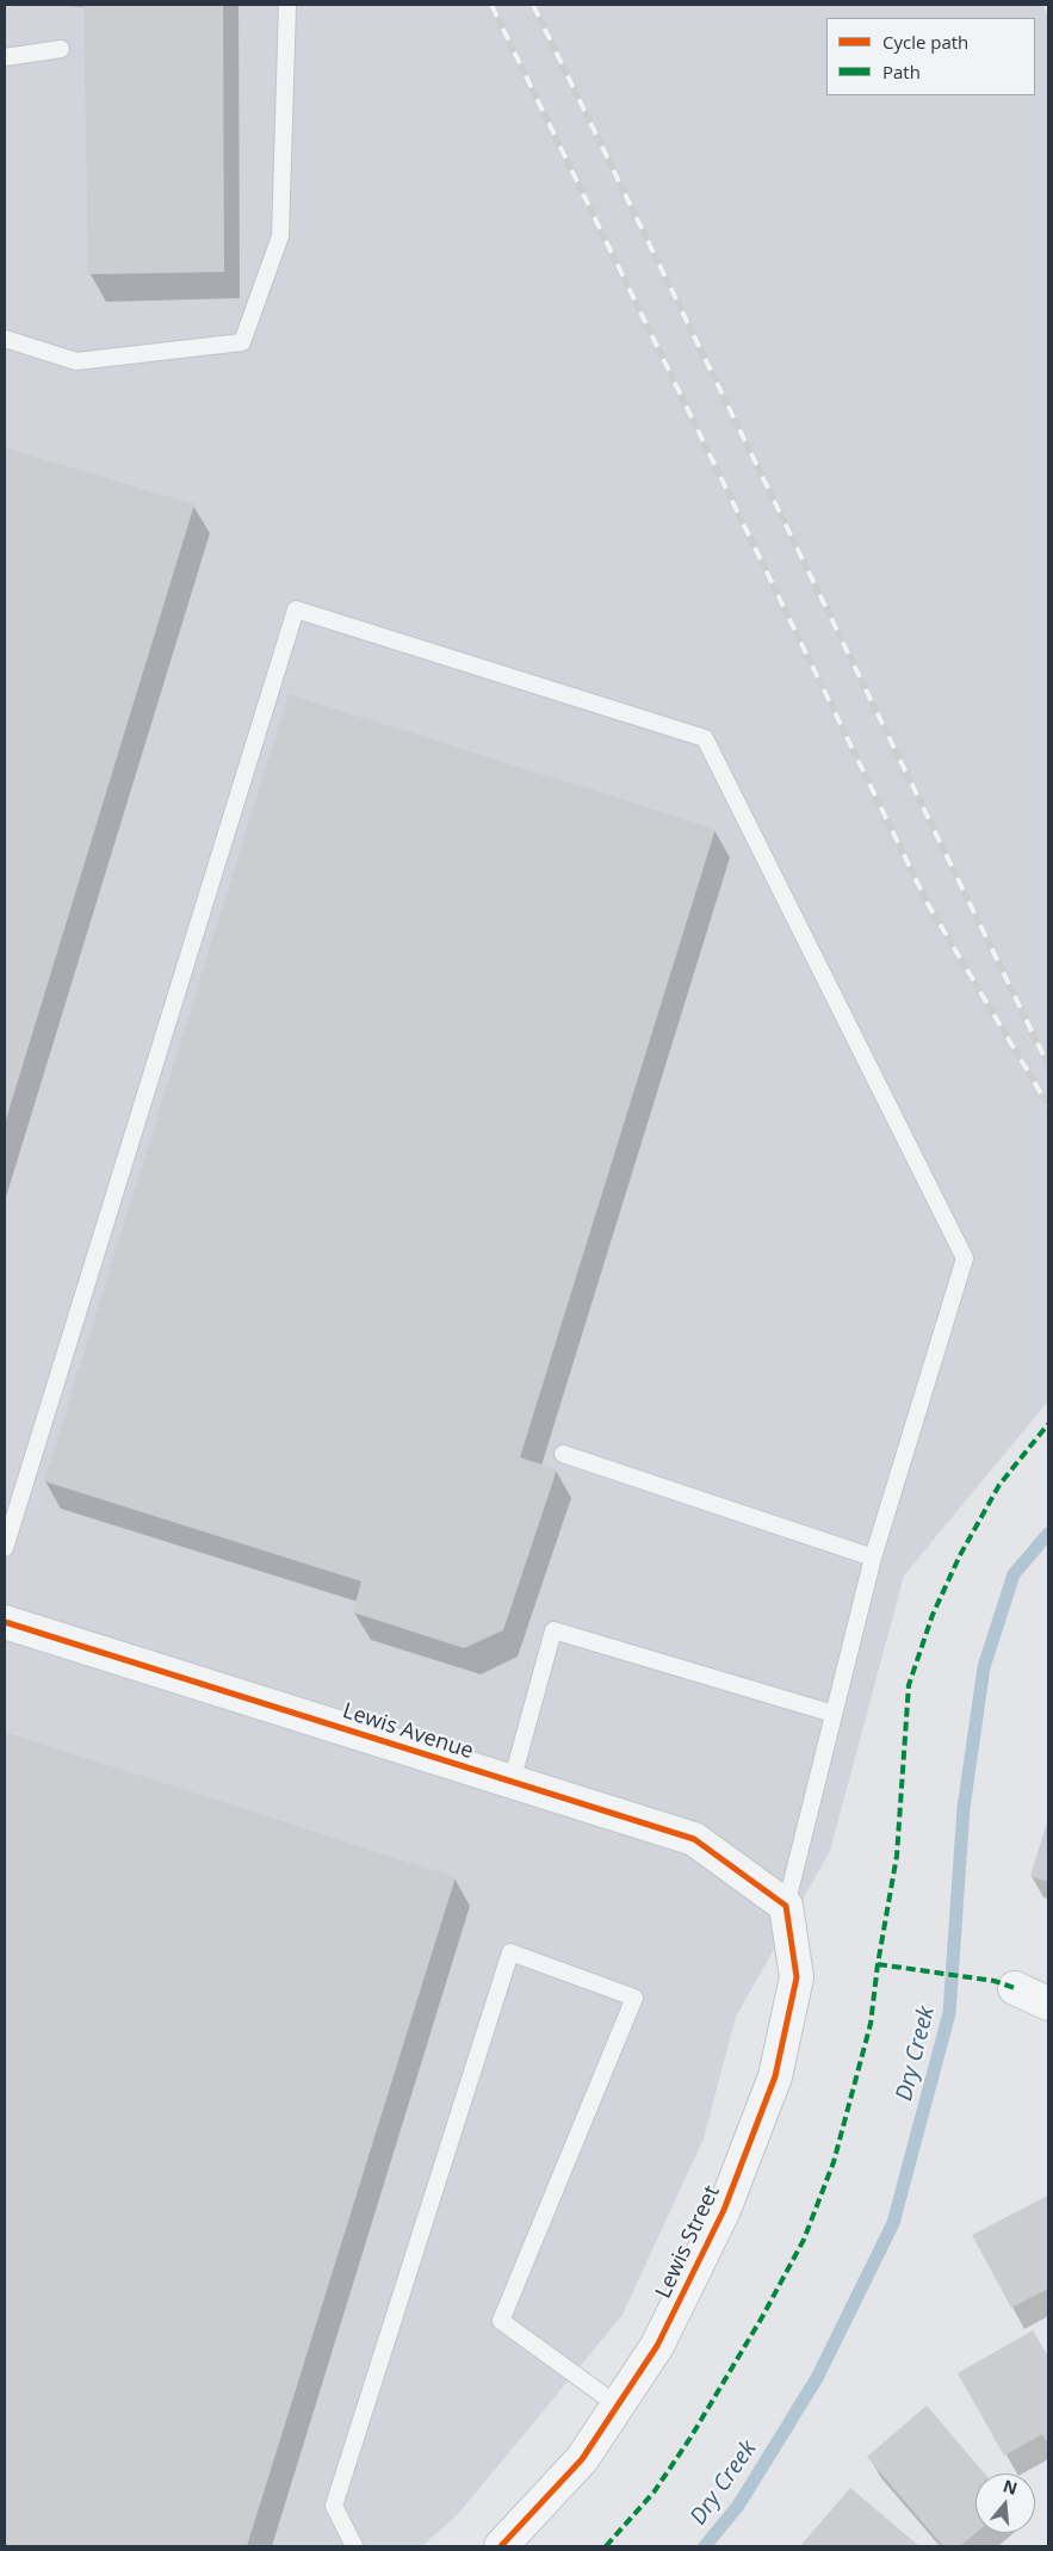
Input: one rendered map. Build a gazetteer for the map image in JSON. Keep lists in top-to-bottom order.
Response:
{
  "streets": {
    "street": ["Lewis Avenue", "Lewis Street"]
  },
  "crossings": [
    ["Lewis Avenue", "Lewis Street"]
  ],
  "water": ["Dry Creek"],
  "legend": ["Cycle path", "Path"],
  "north": "top"
}
